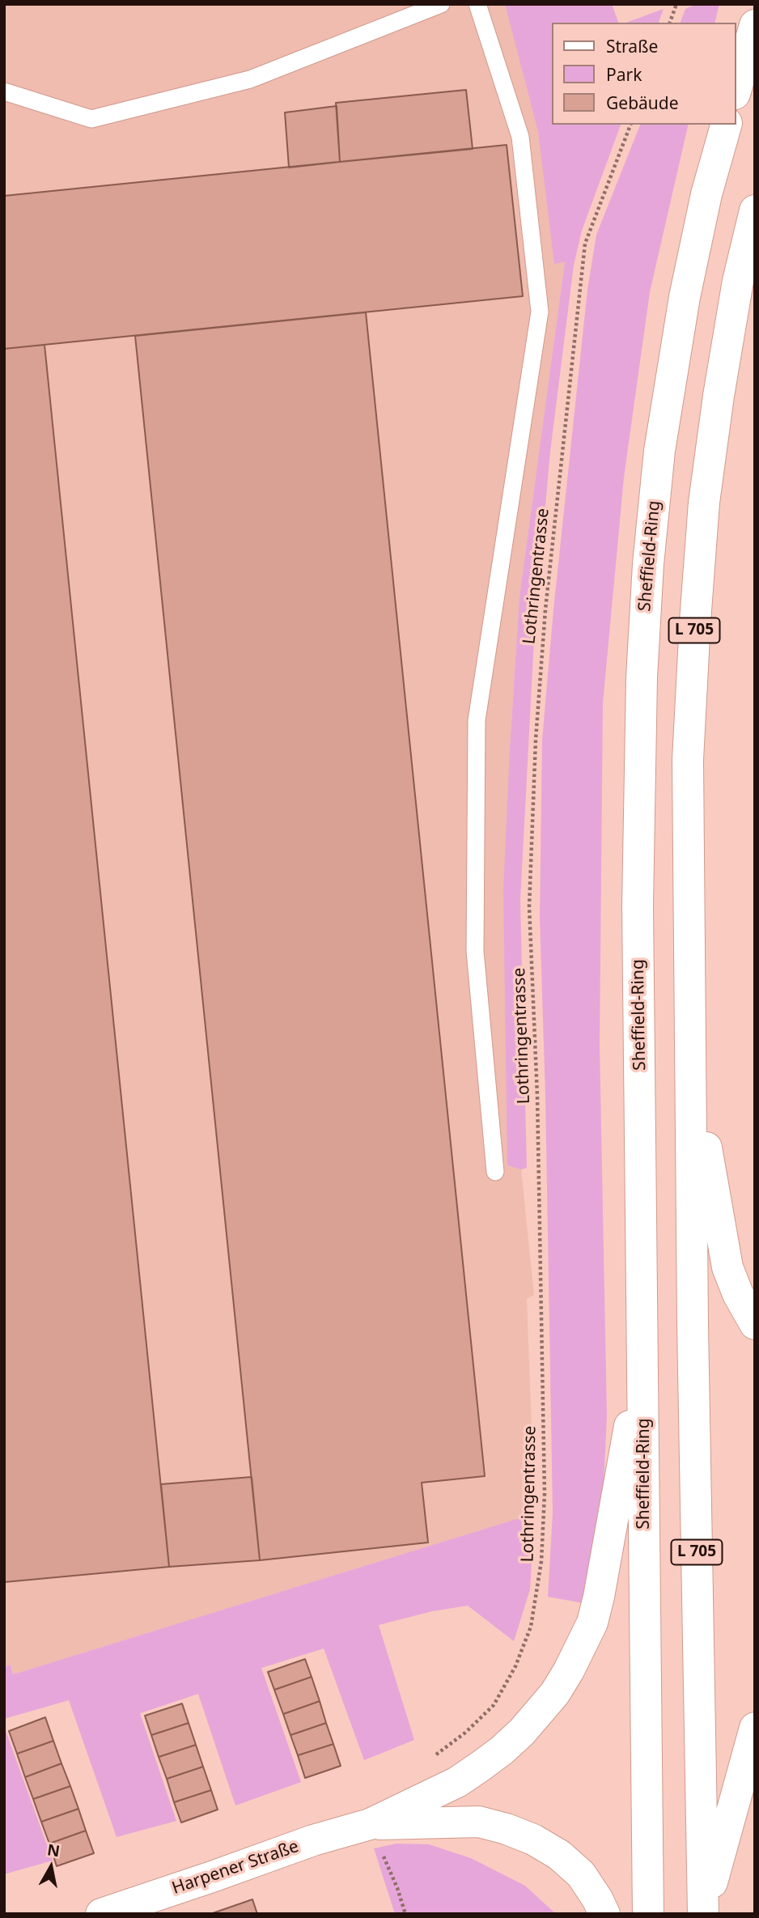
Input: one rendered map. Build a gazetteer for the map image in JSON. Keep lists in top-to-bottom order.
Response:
{
  "streets": {
    "main road": ["Sheffield-Ring", "L 705", "Harpener Straße"],
    "path": ["Lothringentrasse"]
  },
  "crossings": [
    ["Sheffield-Ring", "L 705"],
    ["L 705", "Harpener Straße"]
  ],
  "legend": ["Straße", "Park", "Gebäude"],
  "north": "top"
}
